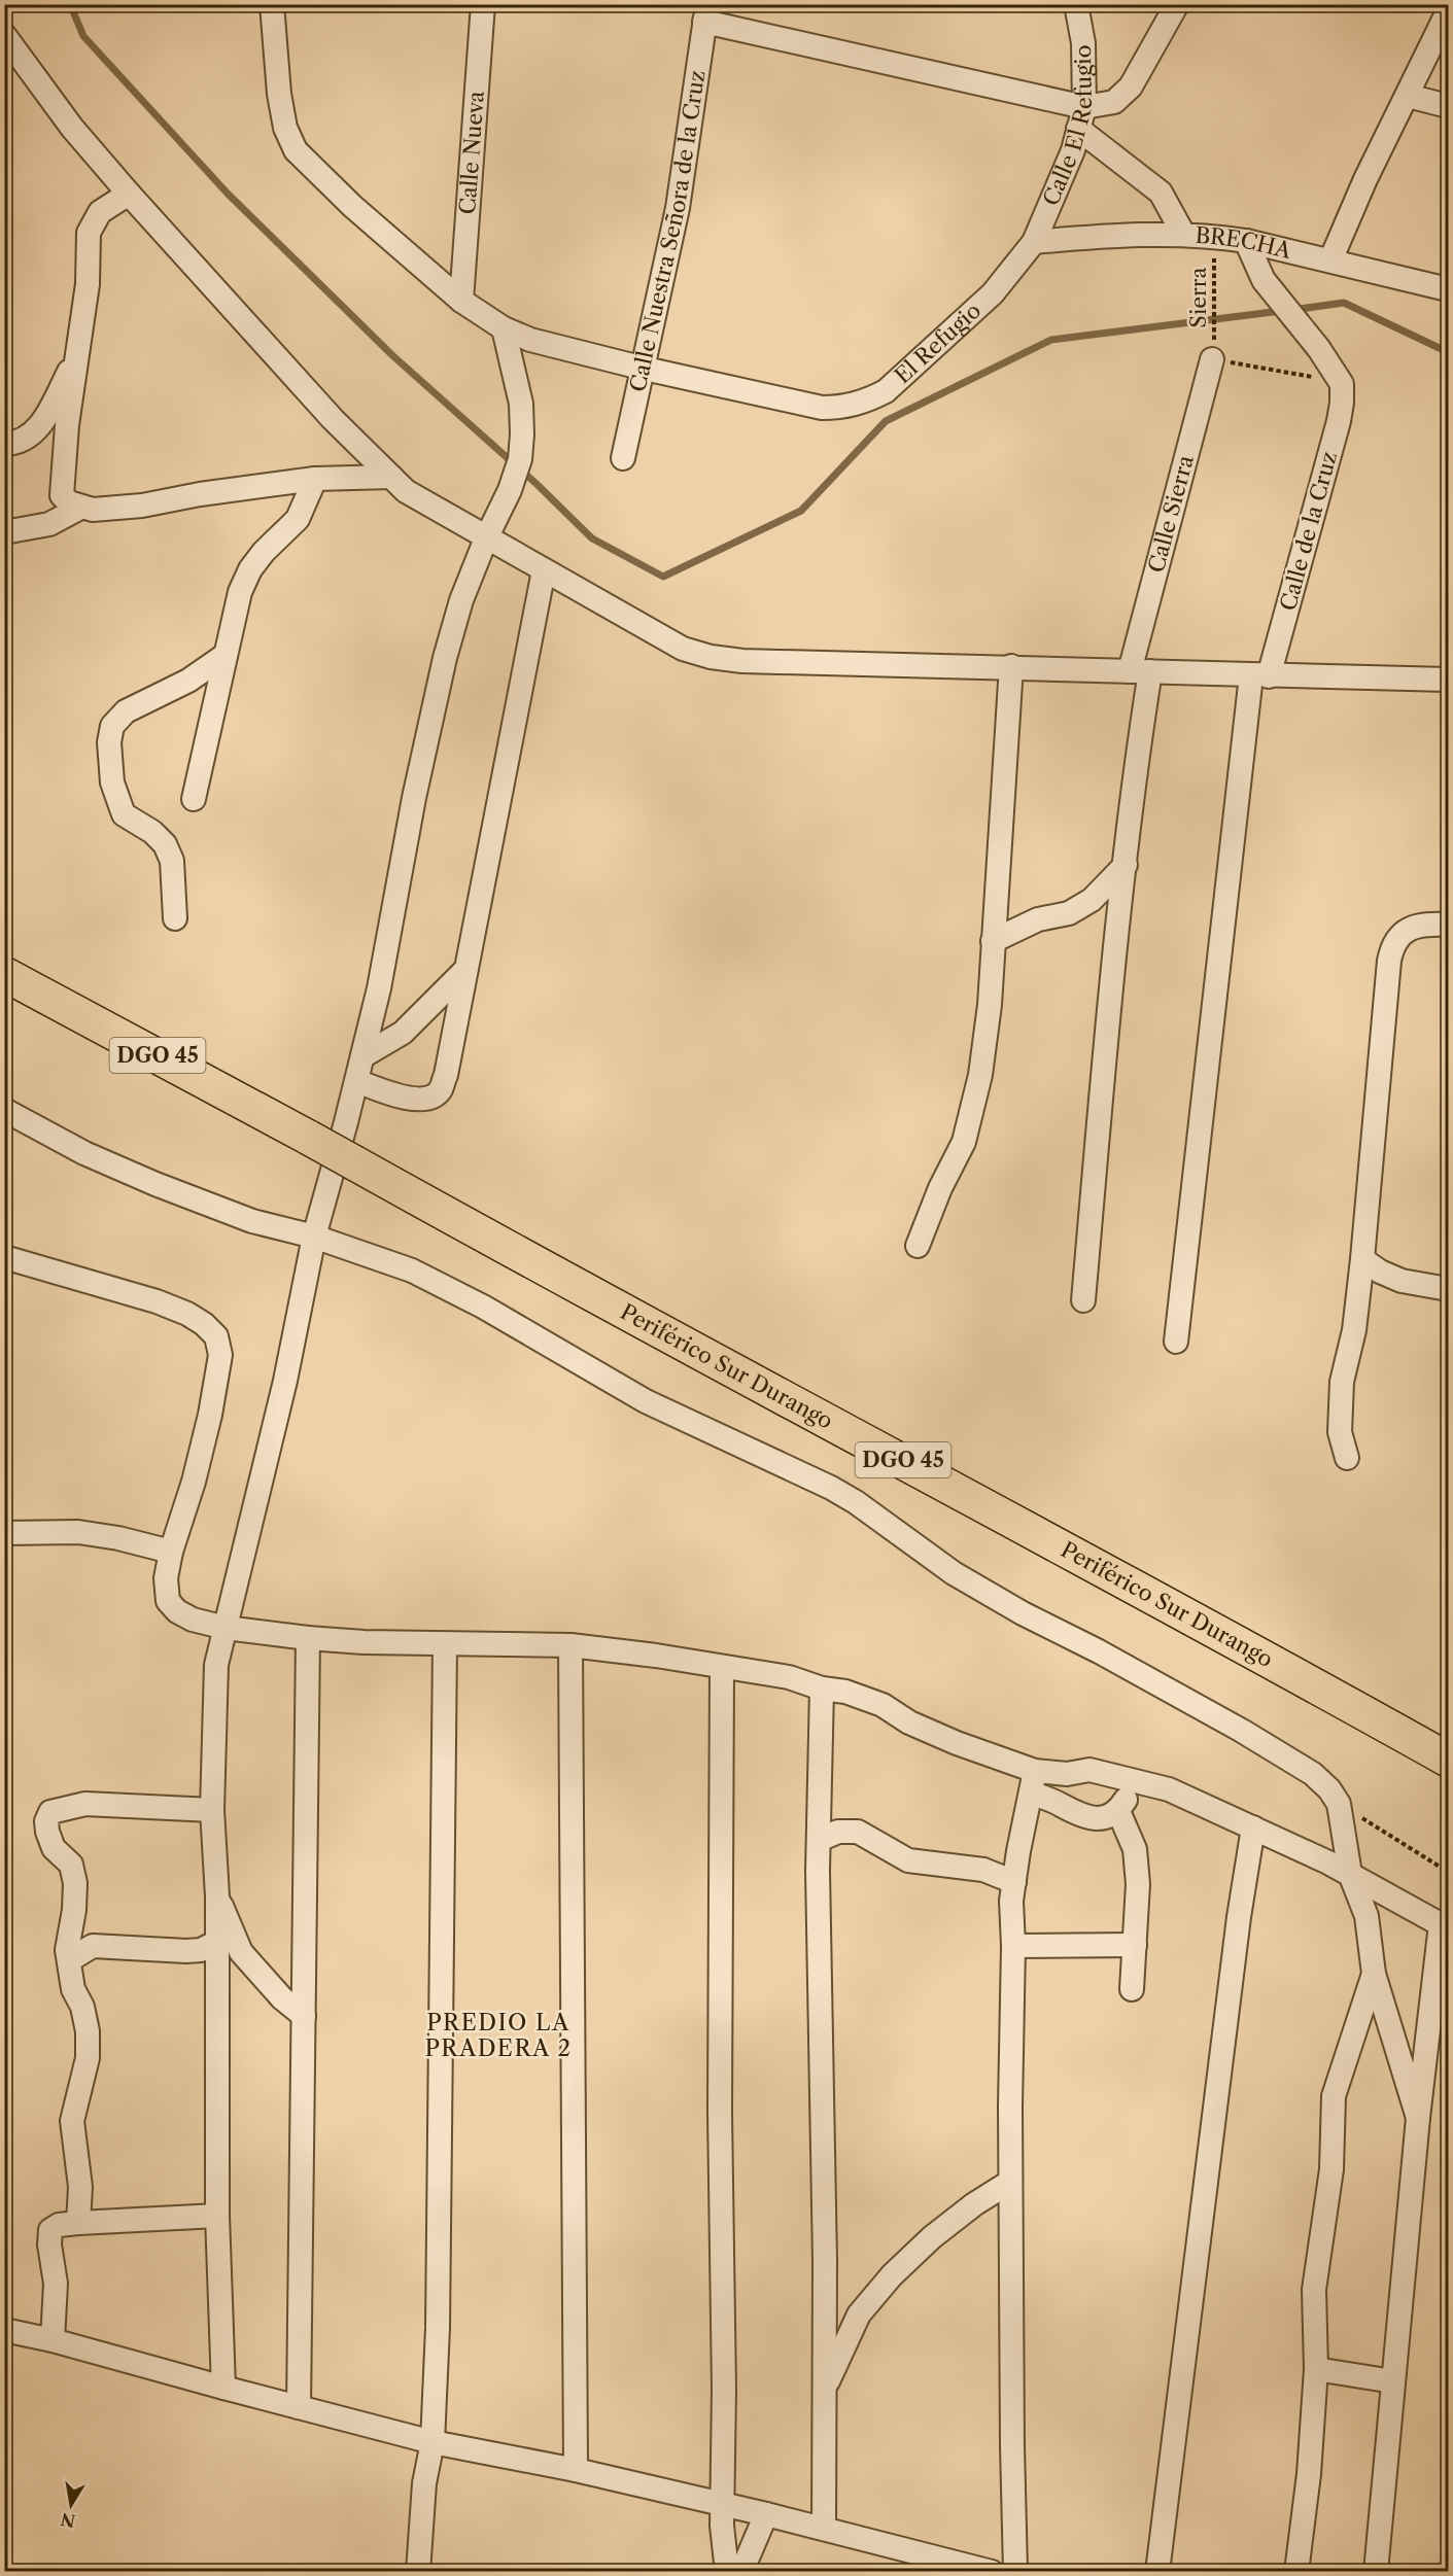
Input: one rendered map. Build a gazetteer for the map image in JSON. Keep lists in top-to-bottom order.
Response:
{
  "streets": {
    "highway": ["DGO 45", "Periférico Sur Durango"],
    "street": [
      "Calle El Refugio",
      "Calle Nueva",
      "Calle Nuestra Señora de la Cruz",
      "BRECHA",
      "El Refugio",
      "Calle Sierra",
      "Calle de la Cruz"
    ],
    "path": ["Sierra"]
  },
  "crossings": [
    ["Calle El Refugio", "BRECHA"],
    ["Calle El Refugio", "El Refugio"],
    ["Calle Nueva", "El Refugio"],
    ["Calle Nuestra Señora de la Cruz", "El Refugio"],
    ["BRECHA", "Sierra"],
    ["BRECHA", "El Refugio"],
    ["Sierra", "Calle Sierra"]
  ],
  "districts": ["PREDIO LA PRADERA 2"],
  "north": "bottom"
}
